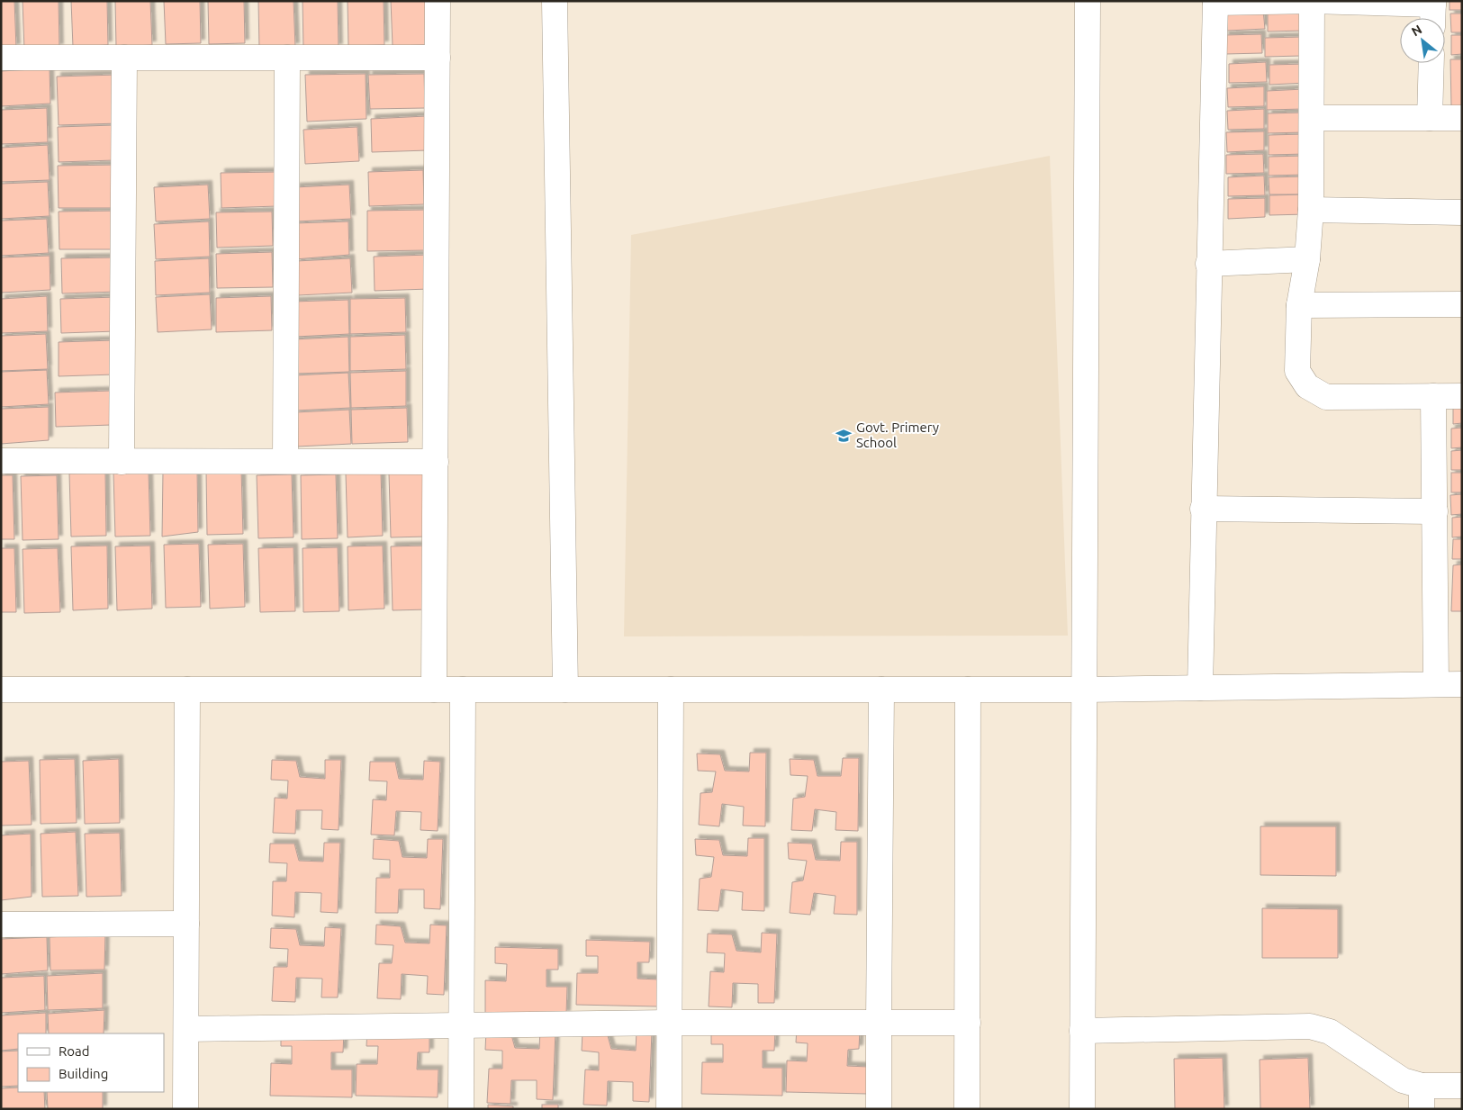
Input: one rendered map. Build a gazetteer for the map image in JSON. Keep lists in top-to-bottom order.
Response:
{
  "places": {
    "school or university": ["Govt. Primery School"]
  },
  "legend": ["Road", "Building"],
  "north": "top left"
}
